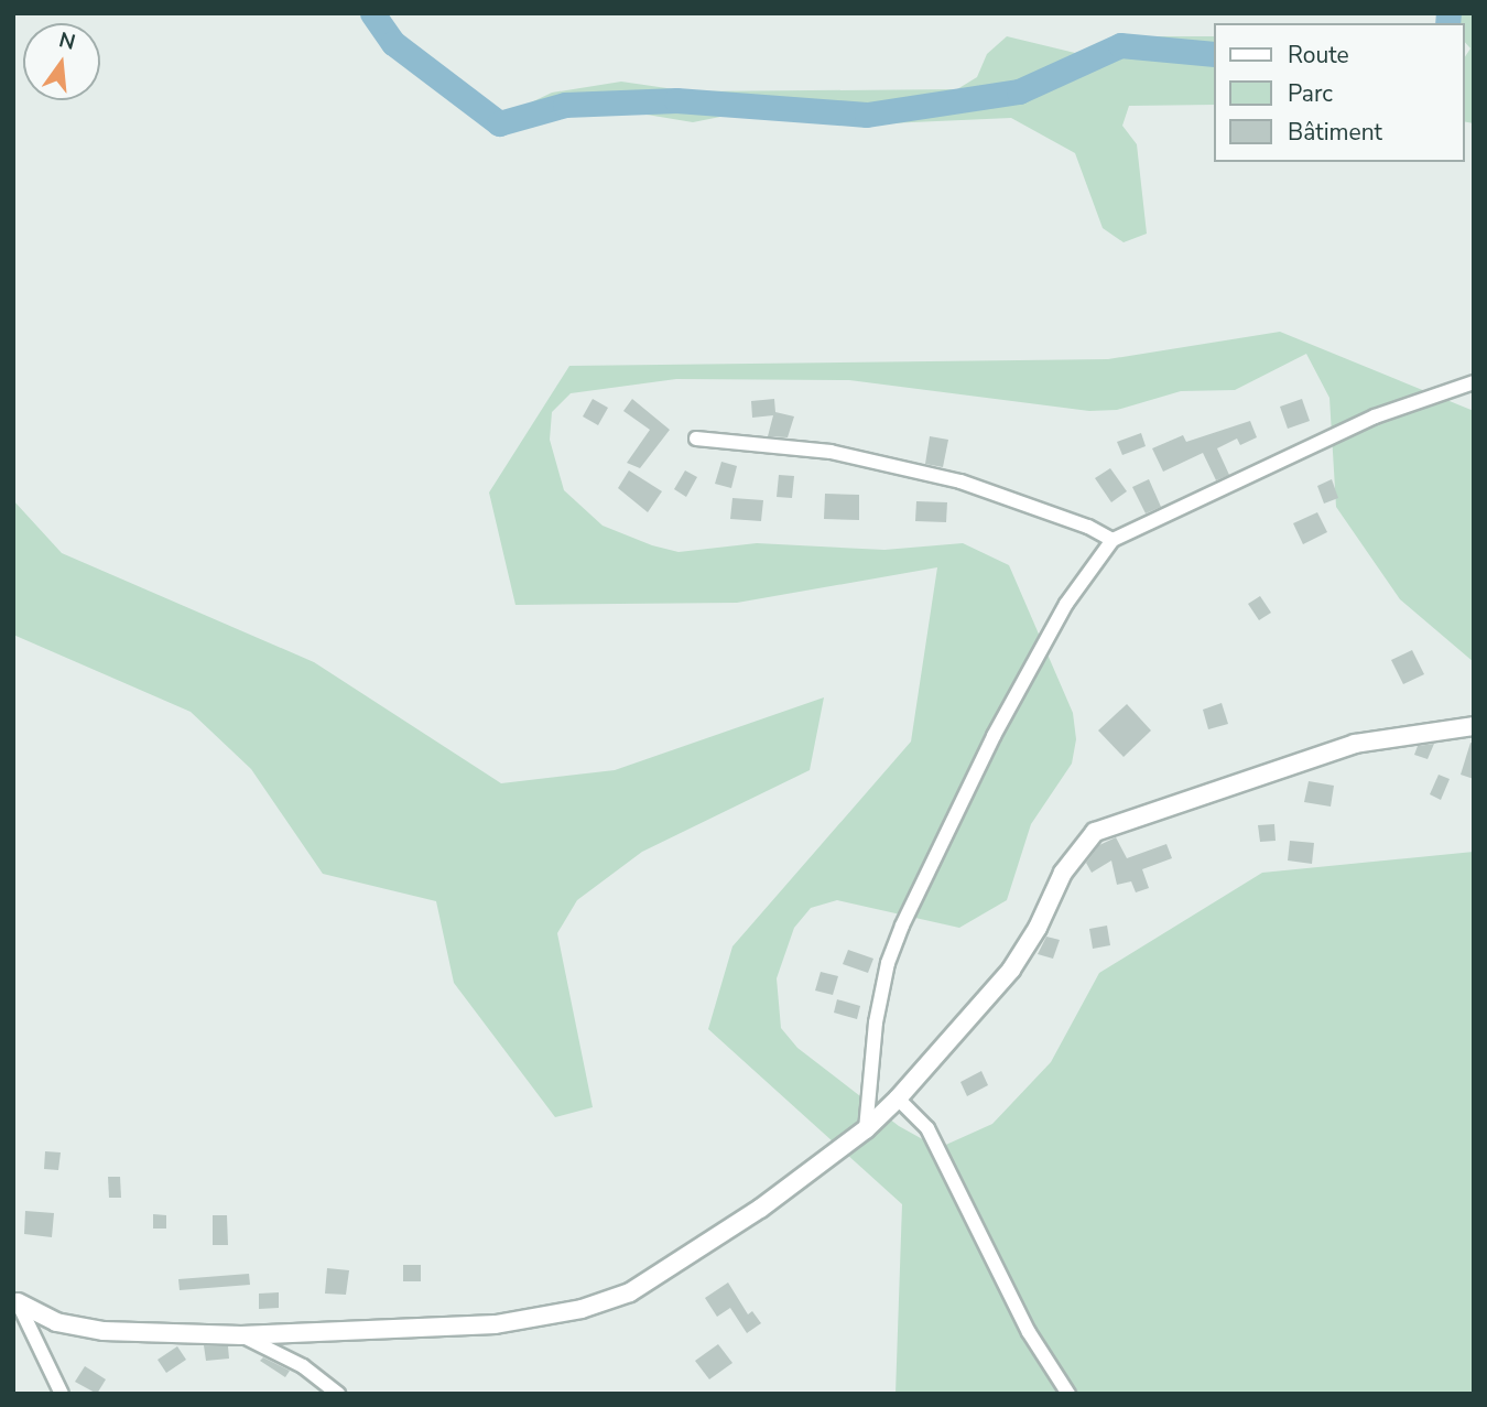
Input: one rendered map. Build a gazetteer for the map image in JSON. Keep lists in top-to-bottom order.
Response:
{
  "legend": ["Route", "Parc", "Bâtiment"],
  "north": "top"
}
